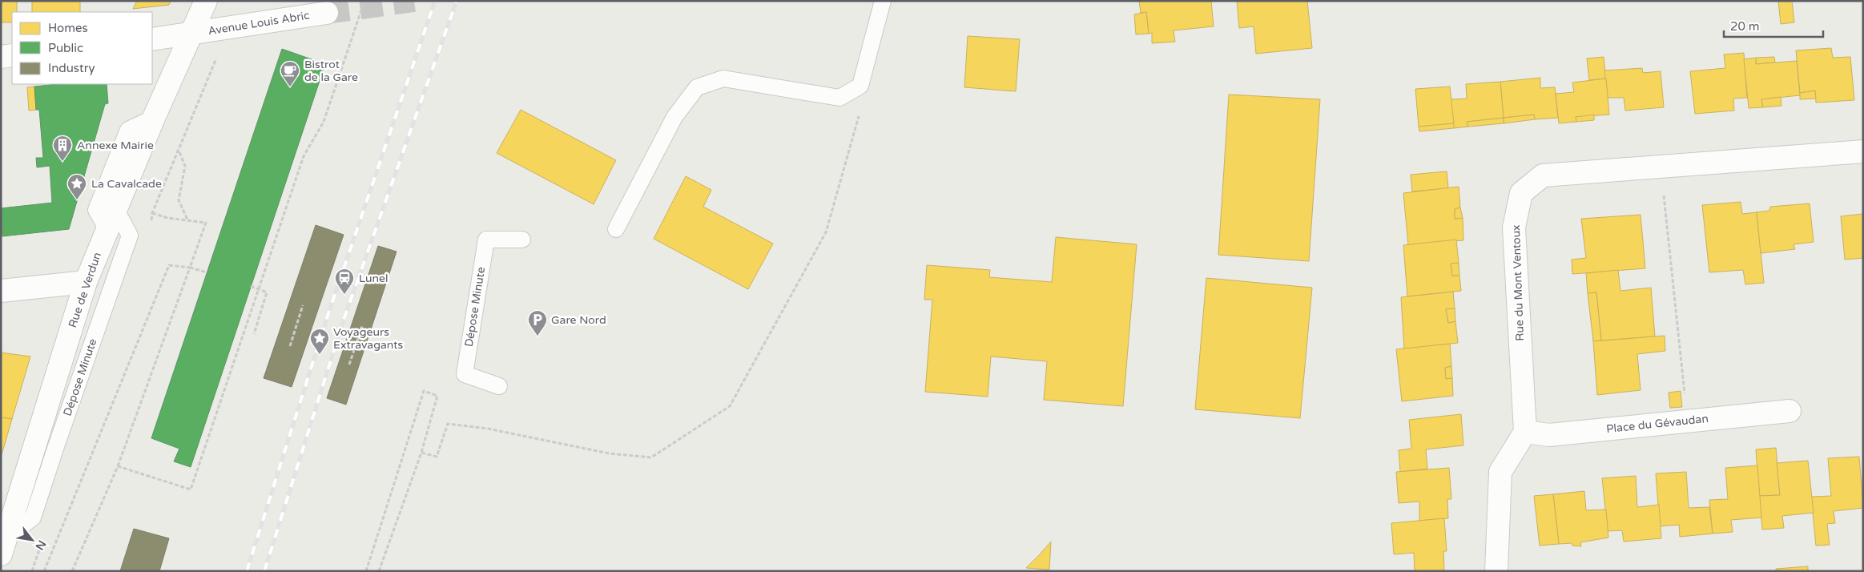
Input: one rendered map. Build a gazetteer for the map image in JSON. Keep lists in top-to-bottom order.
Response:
{
  "streets": {
    "street": [
      "Avenue Louis Abric",
      "Rue du Mont Ventoux",
      "Rue de Verdun",
      "Place du Gévaudan"
    ],
    "lane": ["Dépose Minute"]
  },
  "crossings": [
    ["Avenue Louis Abric", "Rue de Verdun"],
    ["Rue du Mont Ventoux", "Place du Gévaudan"],
    ["Rue de Verdun", "Dépose Minute"]
  ],
  "places": {
    "cafe": ["Bistrot de la Gare"],
    "building": ["Annexe Mairie"],
    "place": ["La Cavalcade", "Voyageurs Extravagants"],
    "station": ["Lunel"],
    "parking": ["Gare Nord"]
  },
  "legend": ["Homes", "Public", "Industry"],
  "scale_bar": "20 m",
  "north": "bottom right"
}
